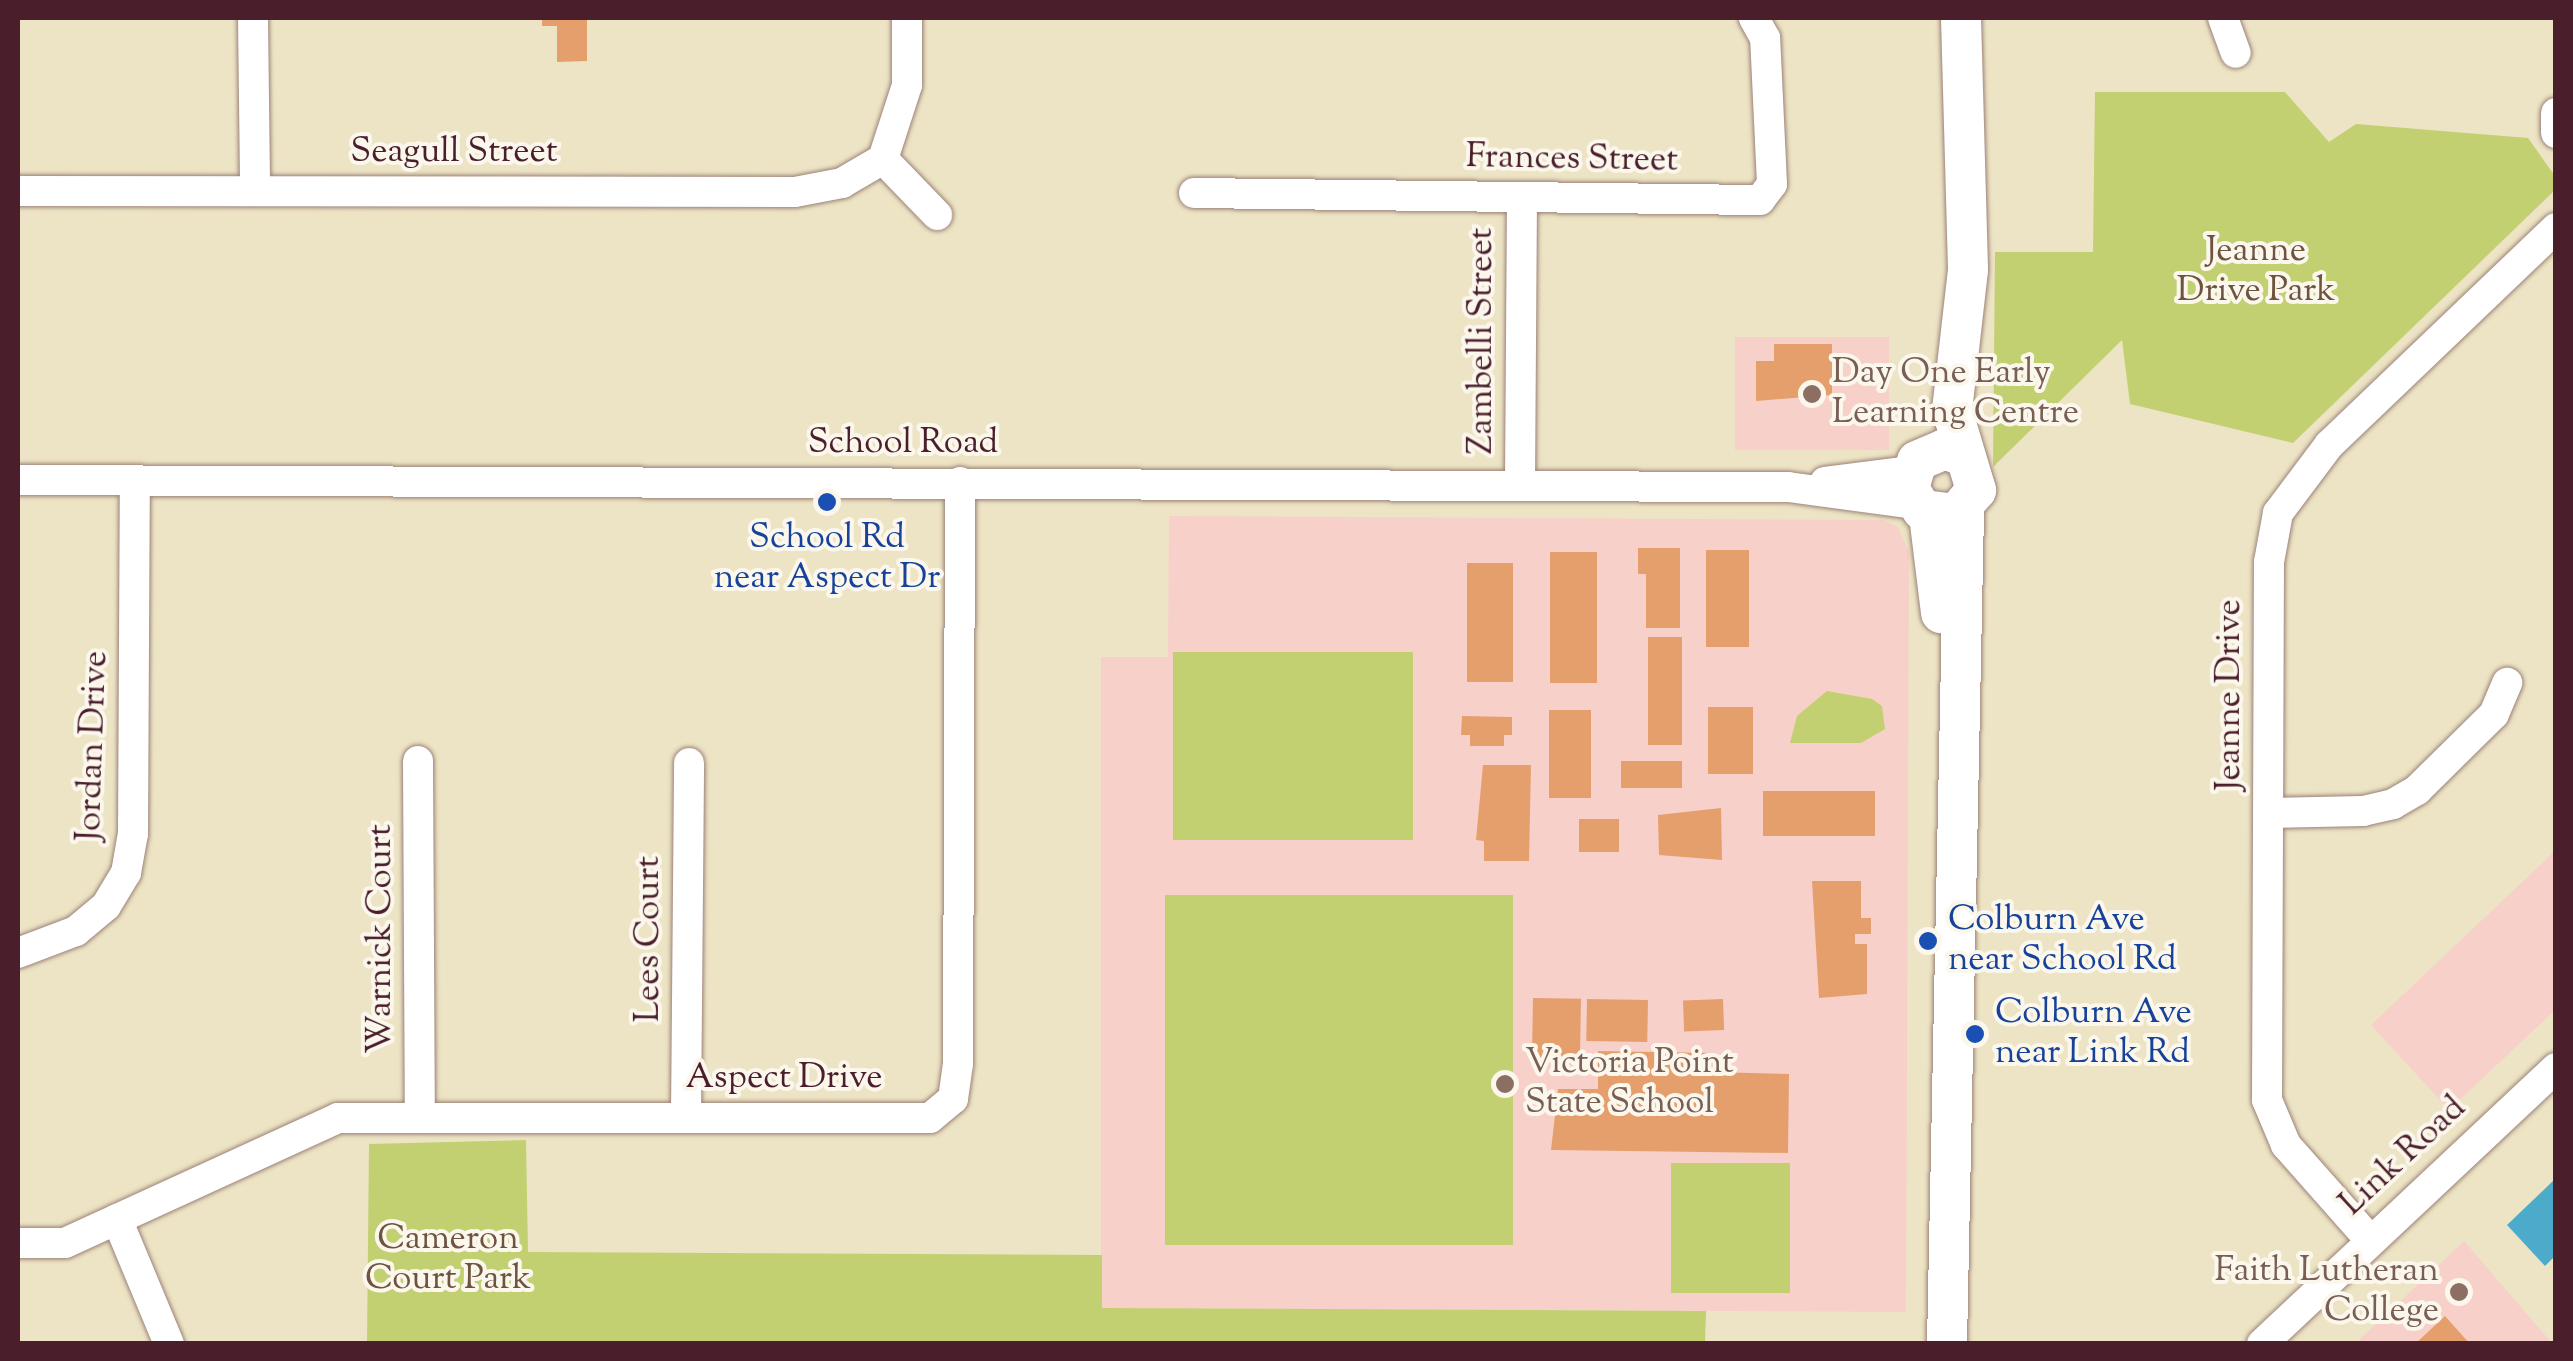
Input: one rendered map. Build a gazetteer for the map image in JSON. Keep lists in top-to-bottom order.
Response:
{
  "streets": {
    "street": [
      "Seagull Street",
      "Frances Street",
      "Zambelli Street",
      "School Road",
      "Jeanne Drive",
      "Jordan Drive",
      "Warnick Court",
      "Lees Court",
      "Aspect Drive",
      "Link Road"
    ]
  },
  "crossings": [
    ["Frances Street", "Zambelli Street"],
    ["Zambelli Street", "School Road"],
    ["School Road", "Jordan Drive"],
    ["School Road", "Aspect Drive"],
    ["Jeanne Drive", "Link Road"],
    ["Warnick Court", "Aspect Drive"],
    ["Lees Court", "Aspect Drive"]
  ],
  "parks": ["Jeanne Drive Park", "Cameron Court Park"],
  "places": [
    "Day One Early Learning Centre",
    "School Rd near Aspect Dr",
    "Colburn Ave near School Rd",
    "Colburn Ave near Link Rd",
    "Victoria Point State School",
    "Faith Lutheran College"
  ]
}
